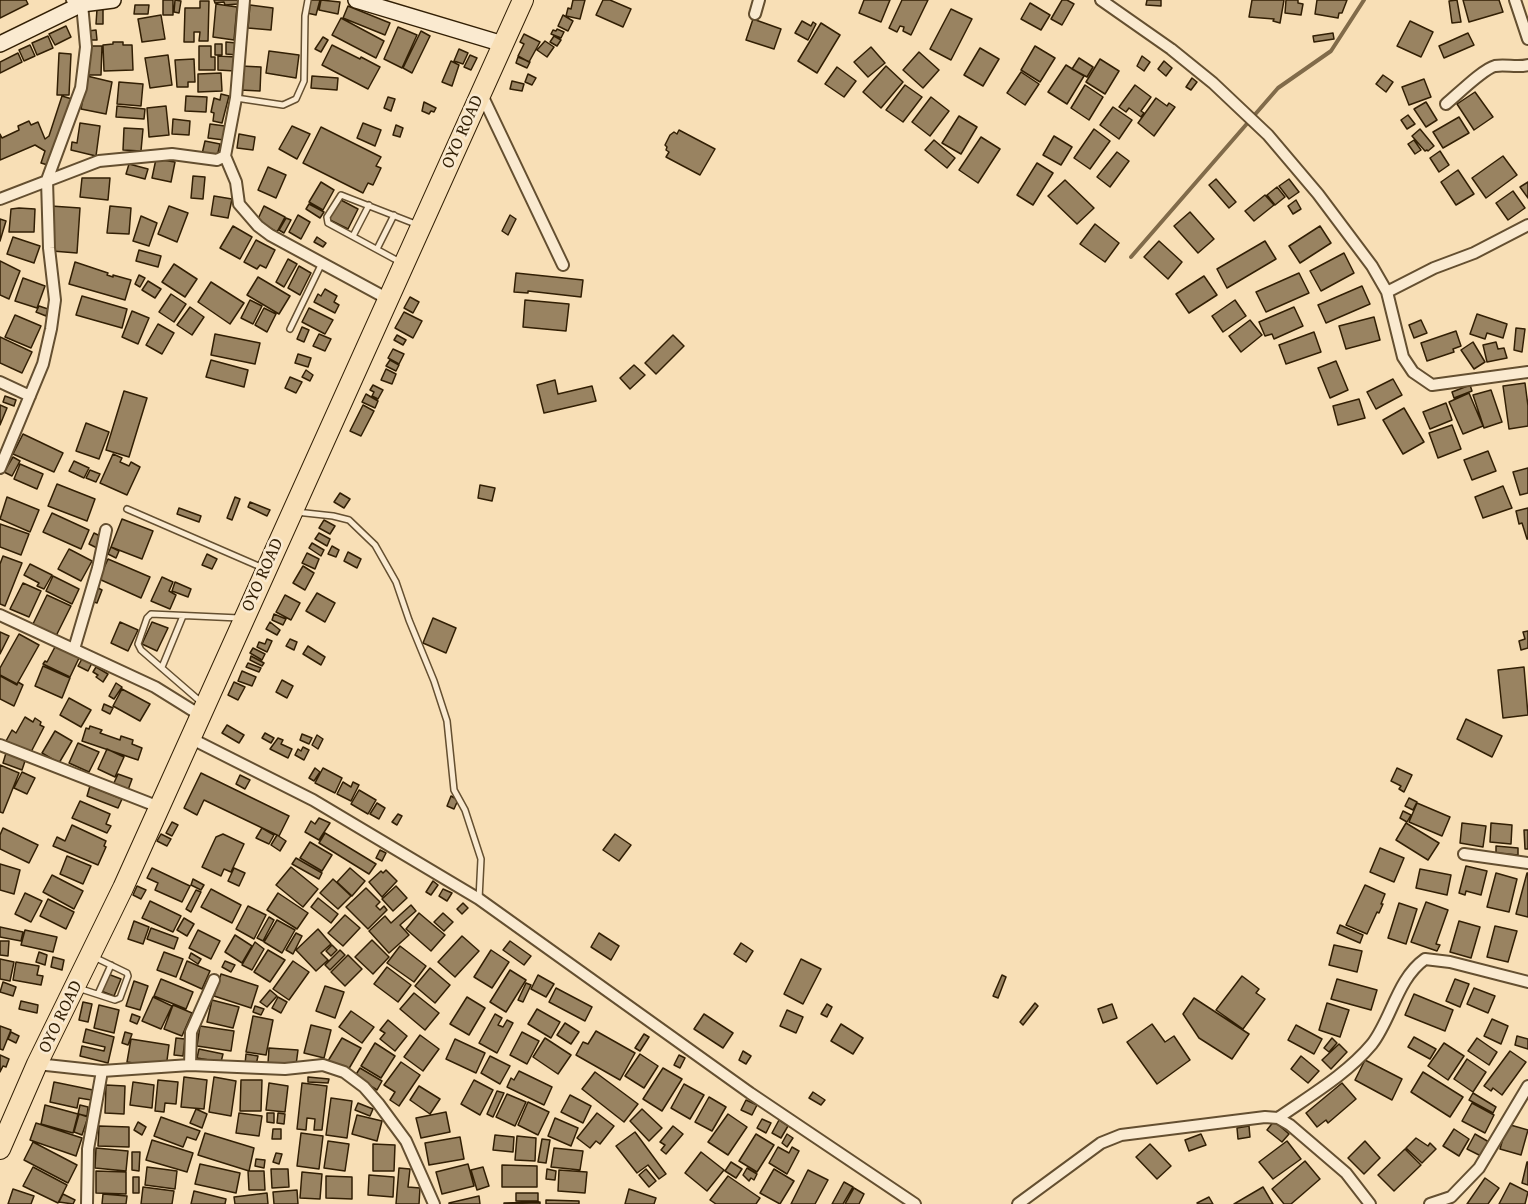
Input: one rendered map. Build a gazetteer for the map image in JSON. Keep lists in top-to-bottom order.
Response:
{
  "streets": {
    "highway": ["OYO ROAD"]
  }
}
